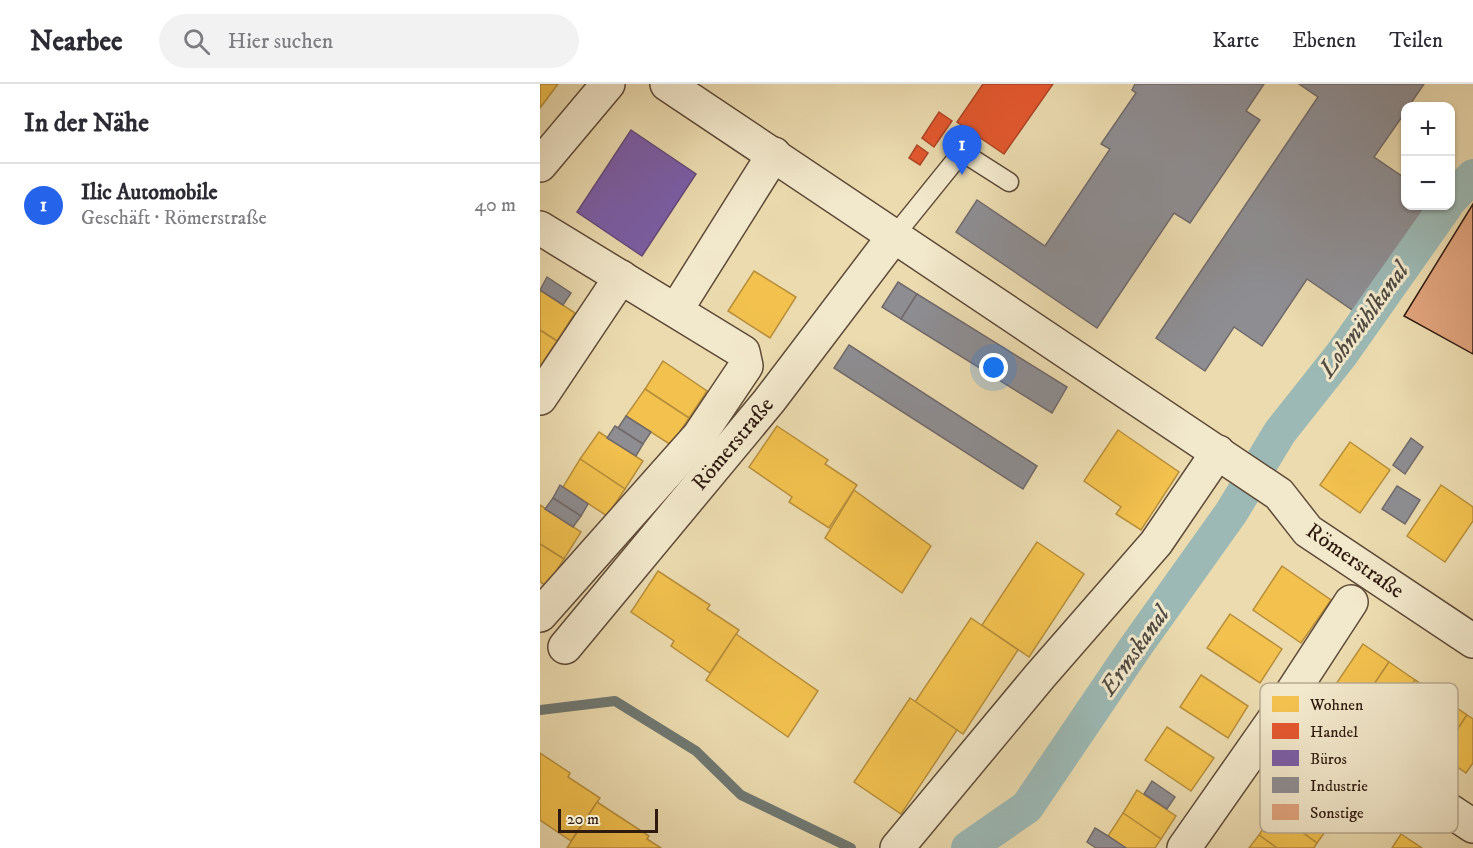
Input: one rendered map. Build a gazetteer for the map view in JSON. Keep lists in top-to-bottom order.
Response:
{
  "streets": {
    "street": ["Römerstraße"]
  },
  "water": ["Lohmühlkanal", "Ermskanal"],
  "legend": [
    "Wohnen",
    "Handel",
    "Büros",
    "Industrie",
    "Sonstige"
  ],
  "scale_bar": "20 m",
  "page": {
    "header": "Nearbee",
    "search": "Hier suchen",
    "nav": ["Karte", "Ebenen", "Teilen"],
    "heading": "In der Nähe",
    "map_buttons": ["+", "−"],
    "pins": "1",
    "list": [
      {
        "mark": "1",
        "name": "Ilic Automobile",
        "note": "Geschäft · Römerstraße",
        "value": "40 m"
      }
    ],
    "scale": "20 m"
  }
}
